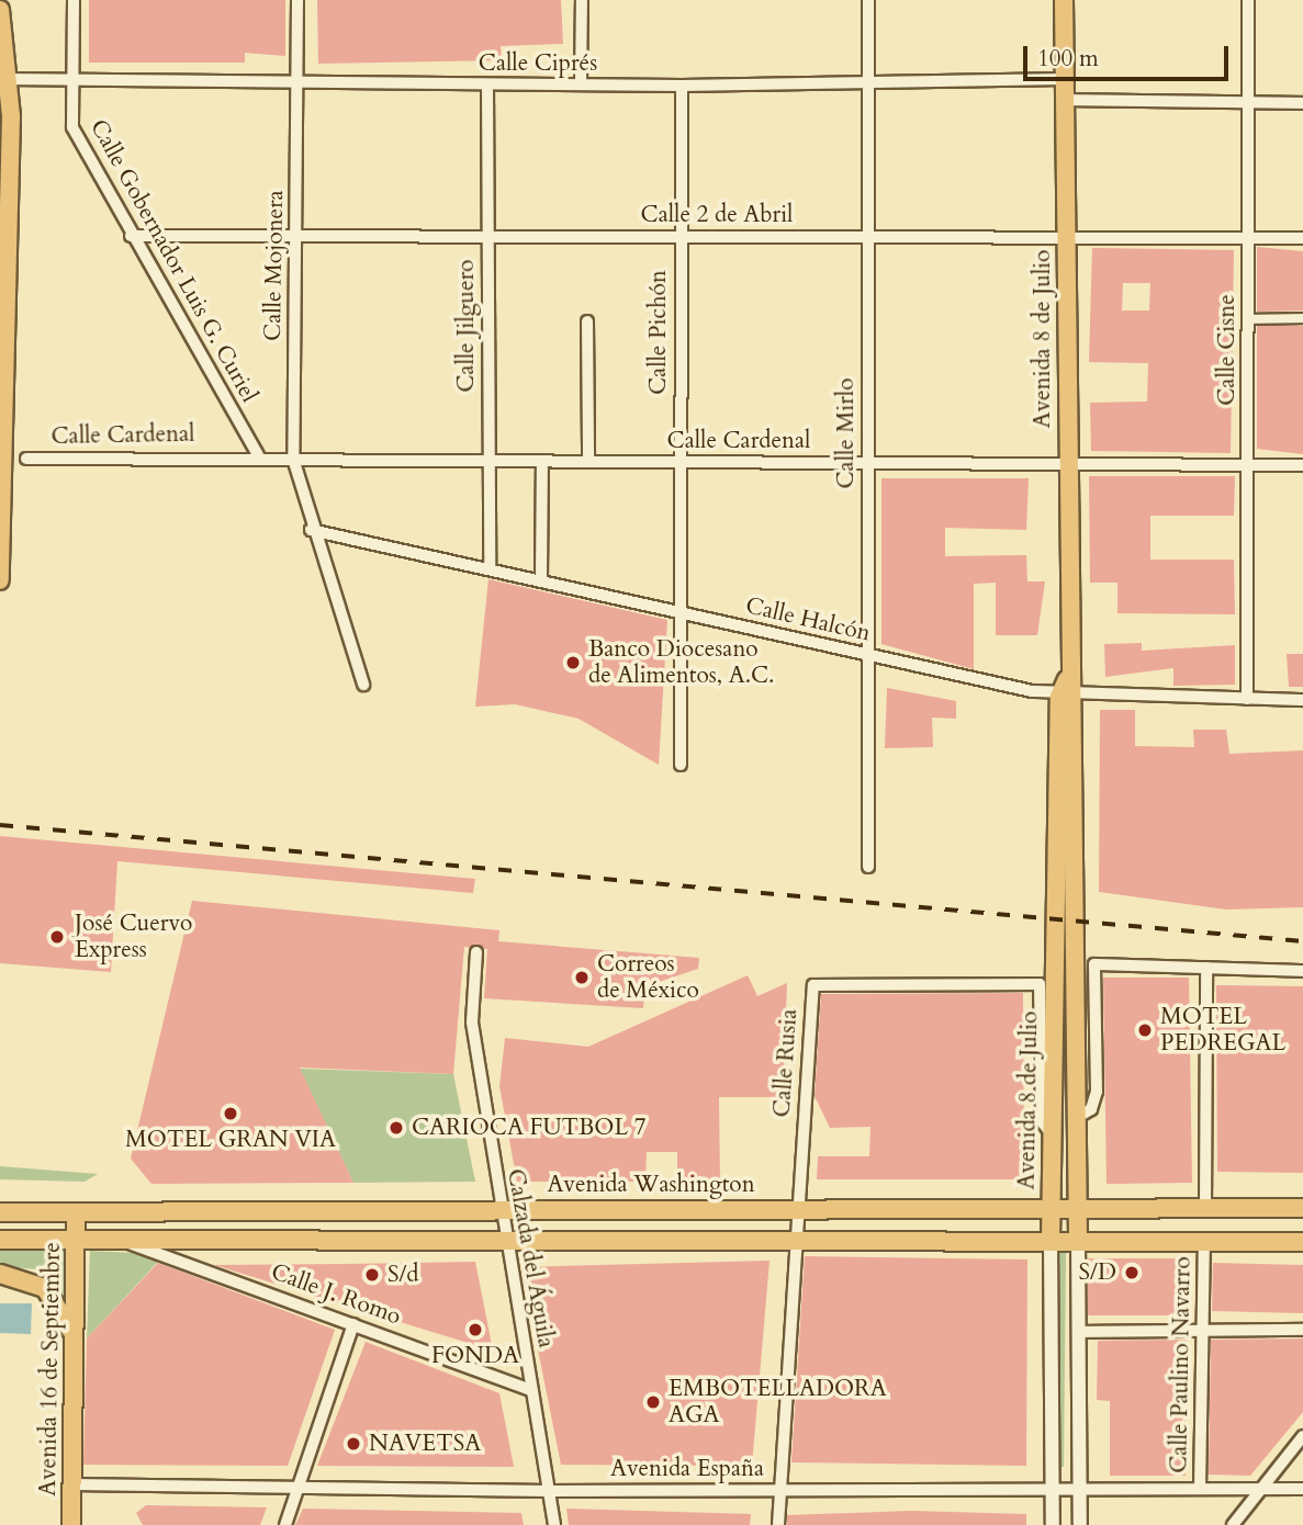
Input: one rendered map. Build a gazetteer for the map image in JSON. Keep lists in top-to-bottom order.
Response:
{
  "streets": {
    "main road": ["Avenida 8 de Julio", "Avenida Washington", "Avenida 16 de Septiembre"],
    "street": [
      "Calle Ciprés",
      "Calle 2 de Abril",
      "Calle Gobernador Luis G. Curiel",
      "Calle Mojonera",
      "Calle Jilguero",
      "Calle Pichón",
      "Calle Cisne",
      "Calle Mirlo",
      "Calle Cardenal",
      "Calle Halcón",
      "Calle Rusia",
      "Calzada del Águila",
      "Calle J. Romo",
      "Calle Paulino Navarro",
      "Avenida España"
    ]
  },
  "crossings": [
    ["Calle Ciprés", "Calle Gobernador Luis G. Curiel"],
    ["Calle Ciprés", "Calle Mojonera"],
    ["Calle Ciprés", "Calle Jilguero"],
    ["Calle Ciprés", "Calle Pichón"],
    ["Calle Ciprés", "Avenida 8 de Julio"],
    ["Calle Ciprés", "Calle Mirlo"],
    ["Calle 2 de Abril", "Calle Gobernador Luis G. Curiel"],
    ["Calle 2 de Abril", "Calle Mojonera"],
    ["Calle 2 de Abril", "Calle Jilguero"],
    ["Calle 2 de Abril", "Calle Pichón"],
    ["Calle 2 de Abril", "Avenida 8 de Julio"],
    ["Calle 2 de Abril", "Calle Cisne"],
    ["Calle 2 de Abril", "Calle Mirlo"],
    ["Calle Gobernador Luis G. Curiel", "Calle Cardenal"],
    ["Calle Mojonera", "Calle Cardenal"],
    ["Calle Mojonera", "Calle Halcón"],
    ["Calle Jilguero", "Calle Cardenal"],
    ["Calle Jilguero", "Calle Halcón"],
    ["Calle Pichón", "Calle Cardenal"],
    ["Calle Pichón", "Calle Halcón"],
    ["Avenida 8 de Julio", "Calle Cardenal"],
    ["Avenida 8 de Julio", "Calle Halcón"],
    ["Avenida 8 de Julio", "Calle Rusia"],
    ["Avenida 8 de Julio", "Avenida Washington"],
    ["Avenida 8 de Julio", "Avenida España"],
    ["Calle Cisne", "Calle Cardenal"],
    ["Calle Cisne", "Calle Halcón"],
    ["Calle Mirlo", "Calle Cardenal"],
    ["Calle Mirlo", "Calle Halcón"],
    ["Calle Rusia", "Avenida Washington"],
    ["Calle Rusia", "Avenida España"],
    ["Avenida Washington", "Calzada del Águila"],
    ["Avenida Washington", "Avenida 16 de Septiembre"],
    ["Calzada del Águila", "Calle J. Romo"],
    ["Calzada del Águila", "Avenida España"],
    ["Calle Paulino Navarro", "Avenida España"],
    ["Avenida 16 de Septiembre", "Avenida España"]
  ],
  "places": [
    "Banco Diocesano de Alimentos, A.C.",
    "José Cuervo Express",
    "Correos de México",
    "MOTEL PEDREGAL",
    "MOTEL GRAN VIA",
    "CARIOCA FUTBOL 7",
    "S/D",
    "S/d",
    "FONDA",
    "EMBOTELLADORA AGA",
    "NAVETSA"
  ],
  "scale_bar": "100 m"
}
